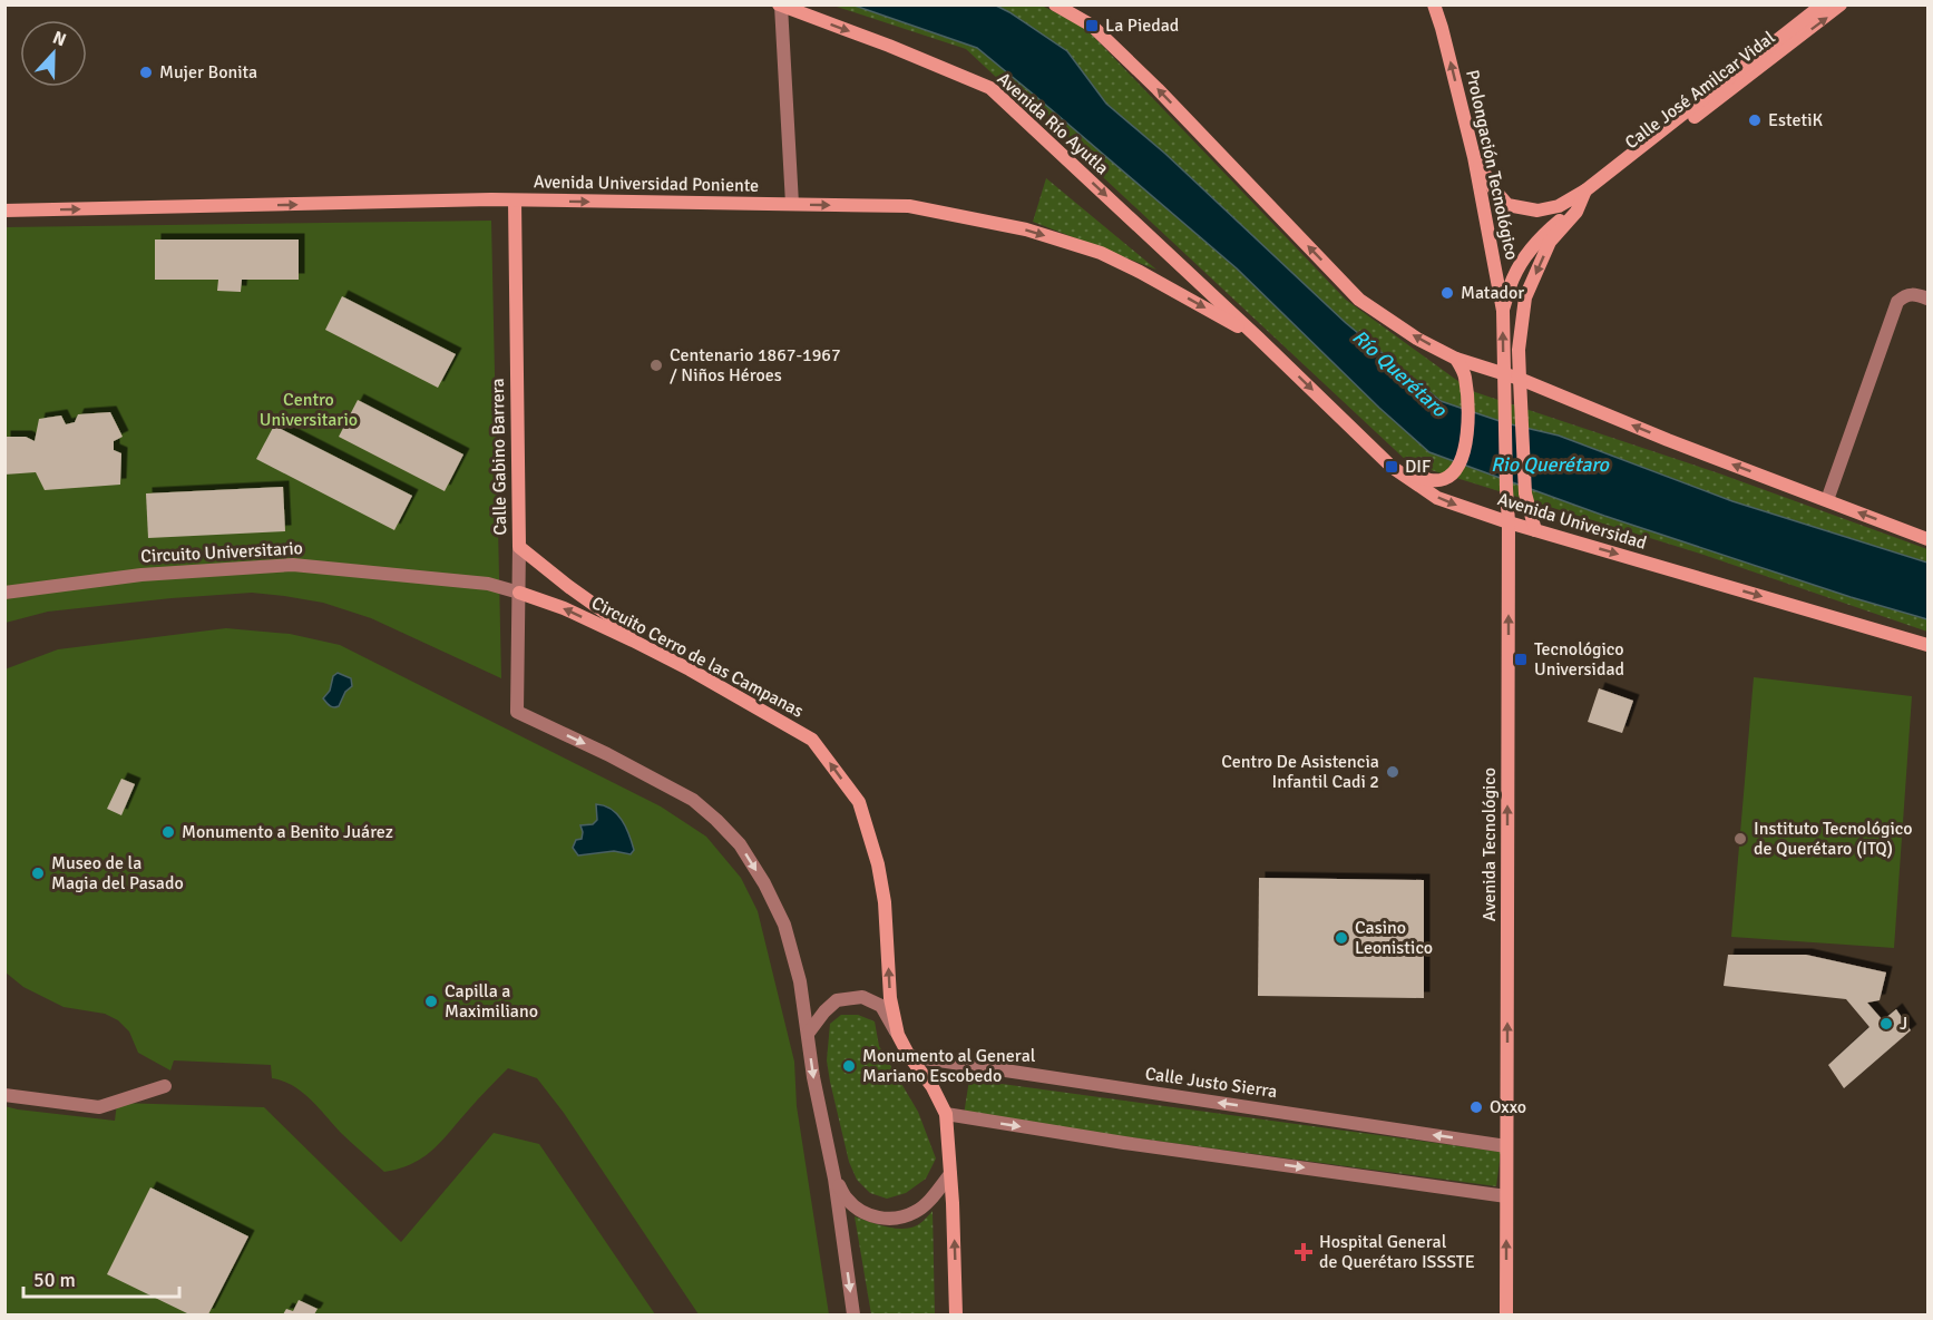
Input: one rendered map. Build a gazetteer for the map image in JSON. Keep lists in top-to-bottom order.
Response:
{
  "streets": {
    "street": [
      "Calle José Amilcar Vidal",
      "Avenida Río Ayutla",
      "Prolongación Tecnológico",
      "Avenida Universidad Poniente",
      "Calle Gabino Barrera",
      "Avenida Universidad",
      "Circuito Universitario",
      "Circuito Cerro de las Campanas",
      "Avenida Tecnológico",
      "Calle Justo Sierra"
    ]
  },
  "crossings": [
    ["Calle José Amilcar Vidal", "Prolongación Tecnológico"],
    ["Calle José Amilcar Vidal", "Avenida Universidad"],
    ["Avenida Río Ayutla", "Avenida Universidad Poniente"],
    ["Avenida Río Ayutla", "Avenida Universidad"],
    ["Prolongación Tecnológico", "Avenida Tecnológico"],
    ["Avenida Universidad Poniente", "Calle Gabino Barrera"],
    ["Avenida Universidad Poniente", "Avenida Universidad"],
    ["Calle Gabino Barrera", "Circuito Universitario"],
    ["Calle Gabino Barrera", "Circuito Cerro de las Campanas"],
    ["Avenida Universidad", "Avenida Tecnológico"],
    ["Circuito Universitario", "Circuito Cerro de las Campanas"],
    ["Circuito Cerro de las Campanas", "Calle Justo Sierra"],
    ["Avenida Tecnológico", "Calle Justo Sierra"]
  ],
  "one_way": [
    "Prolongación Tecnológico",
    "Avenida Universidad Poniente",
    "Calle Gabino Barrera",
    "Avenida Tecnológico"
  ],
  "water": ["Río Querétaro", "Rio Querétaro"],
  "parks": ["Centro Universitario"],
  "places": {
    "transit": ["La Piedad", "DIF", "Tecnológico Universidad"],
    "other": [
      "Mujer Bonita",
      "EstetiK",
      "Matador",
      "Centenario 1867-1967 / Niños Héroes",
      "Centro De Asistencia Infantil Cadi 2",
      "Monumento a Benito Juárez",
      "Instituto Tecnológico de Querétaro (ITQ)",
      "Museo de la Magia del Pasado",
      "Casino Leonistico",
      "Capilla a Maximiliano",
      "J",
      "Monumento al General Mariano Escobedo",
      "Oxxo"
    ],
    "health": ["Hospital General de Querétaro ISSSTE"]
  },
  "scale_bar": "50 m",
  "north": "top"
}
